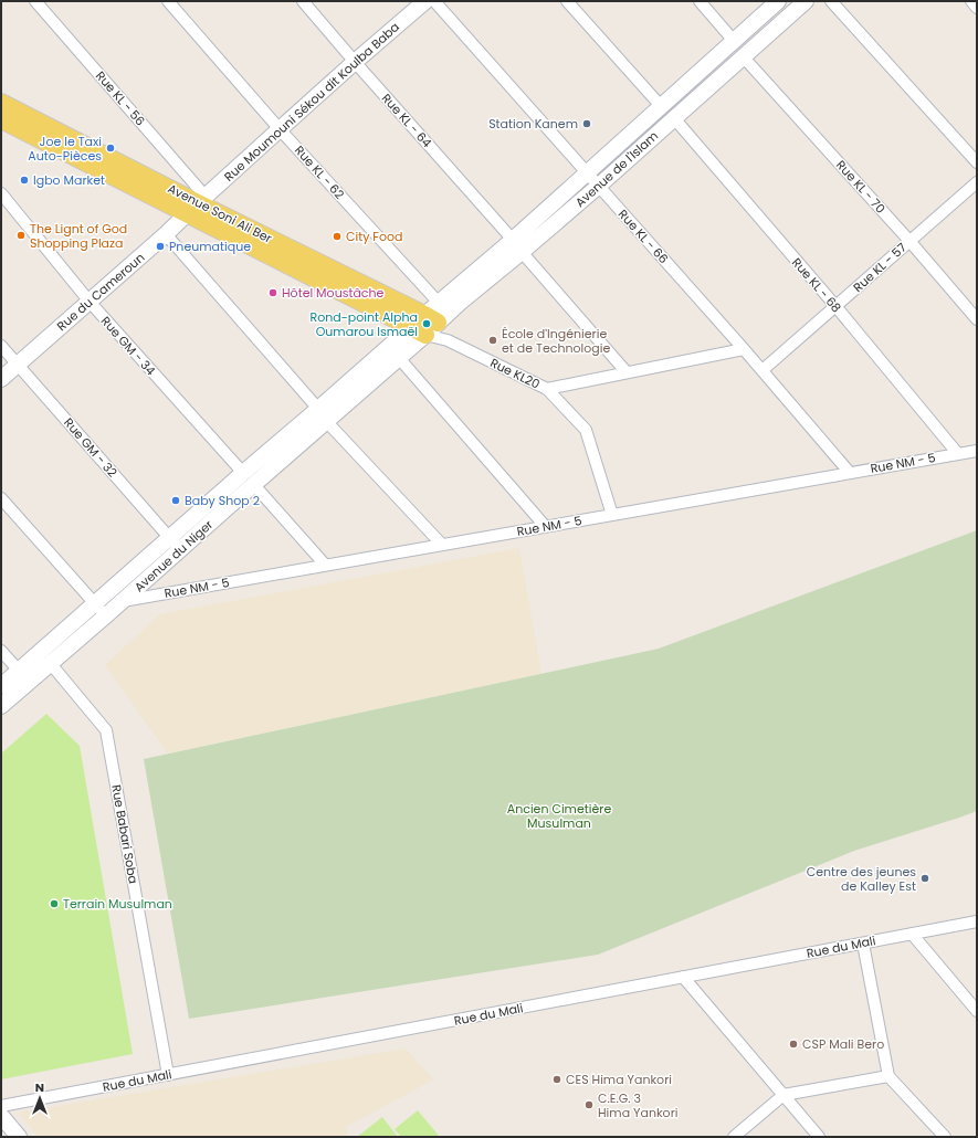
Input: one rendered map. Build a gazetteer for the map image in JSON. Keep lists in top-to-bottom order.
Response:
{
  "streets": {
    "main road": [
      "Rue Moumouni Sékou dit Koulba Baba",
      "Avenue de l'Islam",
      "Avenue Soni Ali Ber",
      "Rue du Cameroun",
      "Avenue du Niger"
    ],
    "street": [
      "Rue KL - 56",
      "Rue KL - 64",
      "Rue KL - 62",
      "Rue KL - 70",
      "Rue KL - 66",
      "Rue KL - 57",
      "Rue KL - 68",
      "Rue GM - 34",
      "Rue KL20",
      "Rue GM - 32",
      "Rue NM - 5",
      "Rue Babari Soba",
      "Rue du Mali"
    ]
  },
  "crossings": [
    ["Rue KL - 56", "Rue Moumouni Sékou dit Koulba Baba"],
    ["Rue KL - 56", "Avenue Soni Ali Ber"],
    ["Rue KL - 56", "Rue du Cameroun"],
    ["Rue Moumouni Sékou dit Koulba Baba", "Rue KL - 64"],
    ["Rue Moumouni Sékou dit Koulba Baba", "Rue KL - 62"],
    ["Rue Moumouni Sékou dit Koulba Baba", "Avenue Soni Ali Ber"],
    ["Rue Moumouni Sékou dit Koulba Baba", "Rue du Cameroun"],
    ["Rue KL - 64", "Avenue de l'Islam"],
    ["Avenue de l'Islam", "Rue KL - 62"],
    ["Avenue de l'Islam", "Rue KL - 70"],
    ["Avenue de l'Islam", "Avenue Soni Ali Ber"],
    ["Avenue de l'Islam", "Rue KL - 66"],
    ["Avenue de l'Islam", "Rue KL - 68"],
    ["Avenue de l'Islam", "Rue KL20"],
    ["Avenue de l'Islam", "Avenue du Niger"],
    ["Rue KL - 70", "Rue KL - 57"],
    ["Avenue Soni Ali Ber", "Rue du Cameroun"],
    ["Avenue Soni Ali Ber", "Rue KL20"],
    ["Avenue Soni Ali Ber", "Avenue du Niger"],
    ["Rue KL - 66", "Rue KL - 57"],
    ["Rue KL - 66", "Rue NM - 5"],
    ["Rue KL - 57", "Rue KL - 68"],
    ["Rue KL - 68", "Rue NM - 5"],
    ["Rue du Cameroun", "Rue GM - 34"],
    ["Rue du Cameroun", "Rue GM - 32"],
    ["Rue GM - 34", "Avenue du Niger"],
    ["Rue KL20", "Rue NM - 5"],
    ["Rue KL20", "Avenue du Niger"],
    ["Rue GM - 32", "Avenue du Niger"],
    ["Rue NM - 5", "Avenue du Niger"],
    ["Avenue du Niger", "Rue Babari Soba"],
    ["Rue Babari Soba", "Rue du Mali"]
  ],
  "parks": ["Ancien Cimetière Musulman"],
  "places": [
    "Station Kanem",
    "Joe le Taxi Auto-Pièces",
    "Igbo Market",
    "The Lignt of God Shopping Plaza",
    "City Food",
    "Pneumatique",
    "Hôtel Moustâche",
    "Rond-point Alpha Oumarou Ismaël",
    "École d'Ingénierie et de Technologie",
    "Baby Shop 2",
    "Centre des jeunes de Kalley Est",
    "Terrain Musulman",
    "CSP Mali Bero",
    "CES Hima Yankori",
    "C.E.G. 3 Hima Yankori"
  ],
  "north": "top"
}
